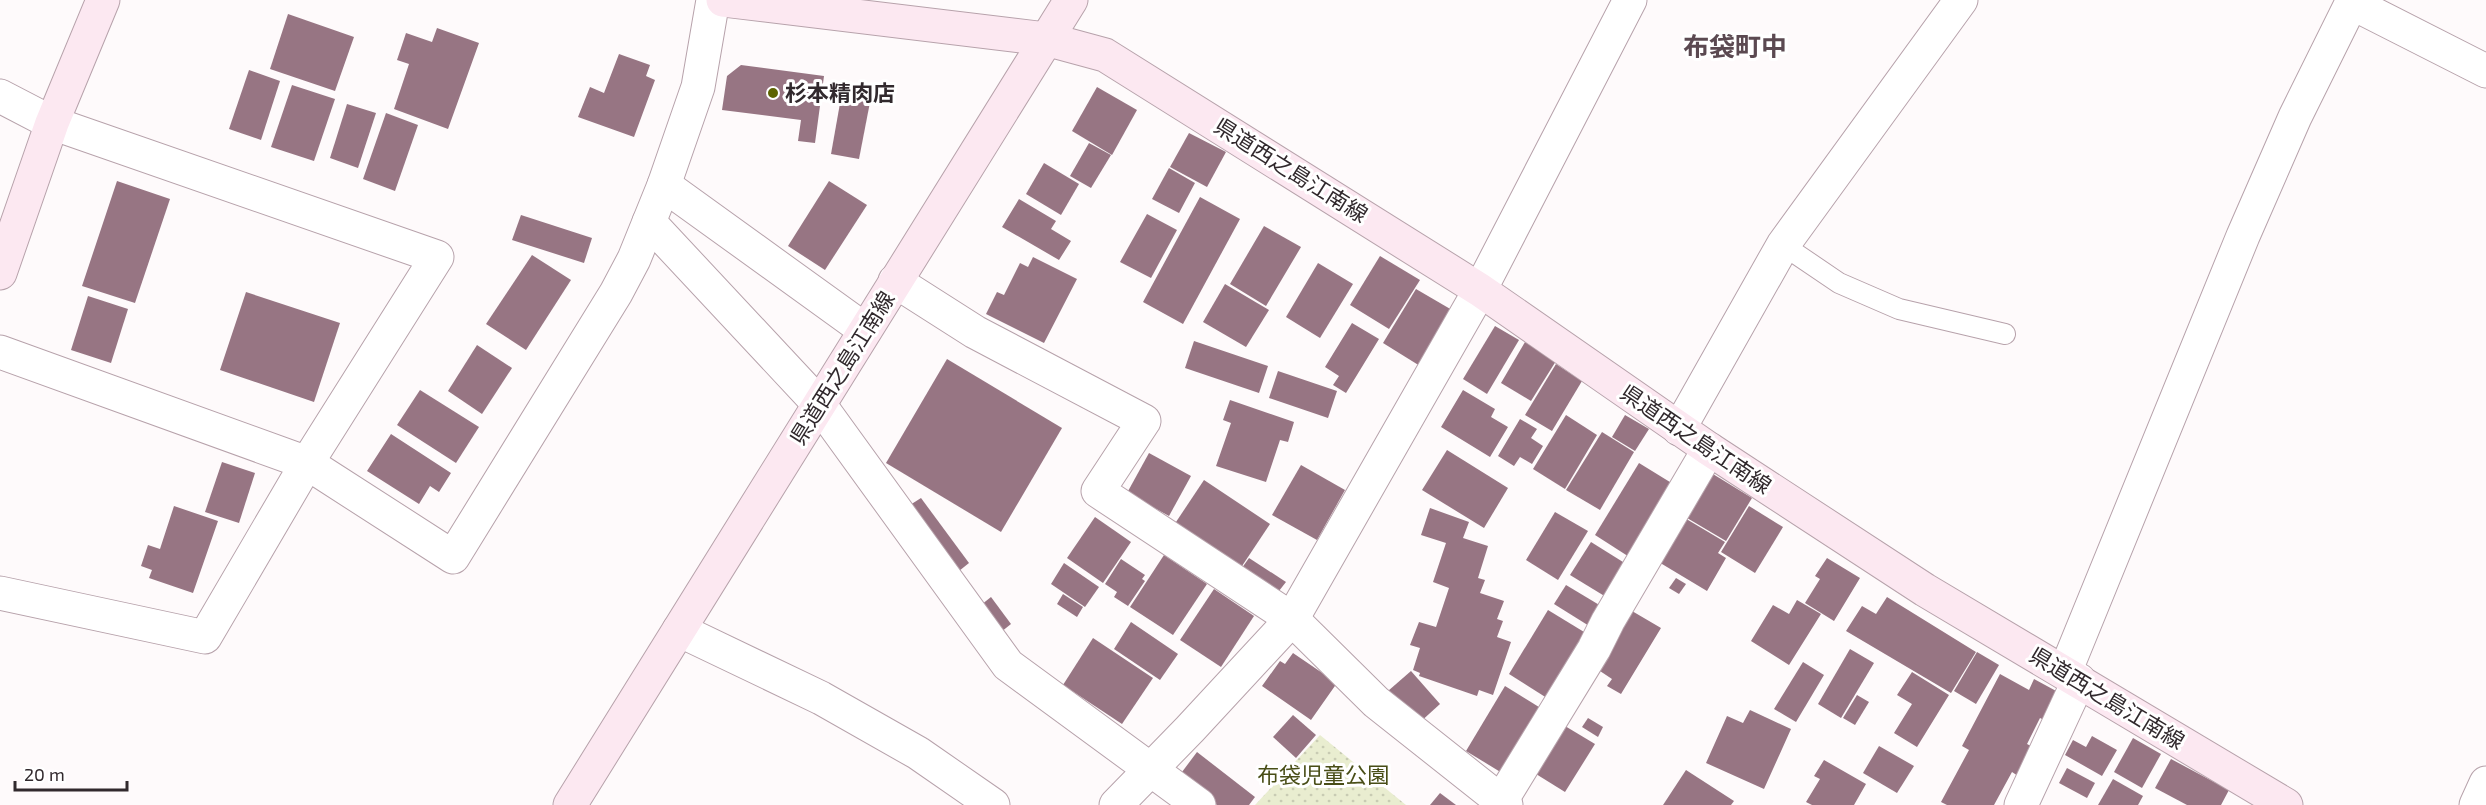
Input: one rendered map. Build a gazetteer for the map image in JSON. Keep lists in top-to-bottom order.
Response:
{
  "streets": {
    "main road": ["県道西之島江南線"]
  },
  "districts": ["布袋町中"],
  "parks": ["布袋児童公園"],
  "places": ["杉本精肉店"],
  "scale_bar": "20 m"
}
